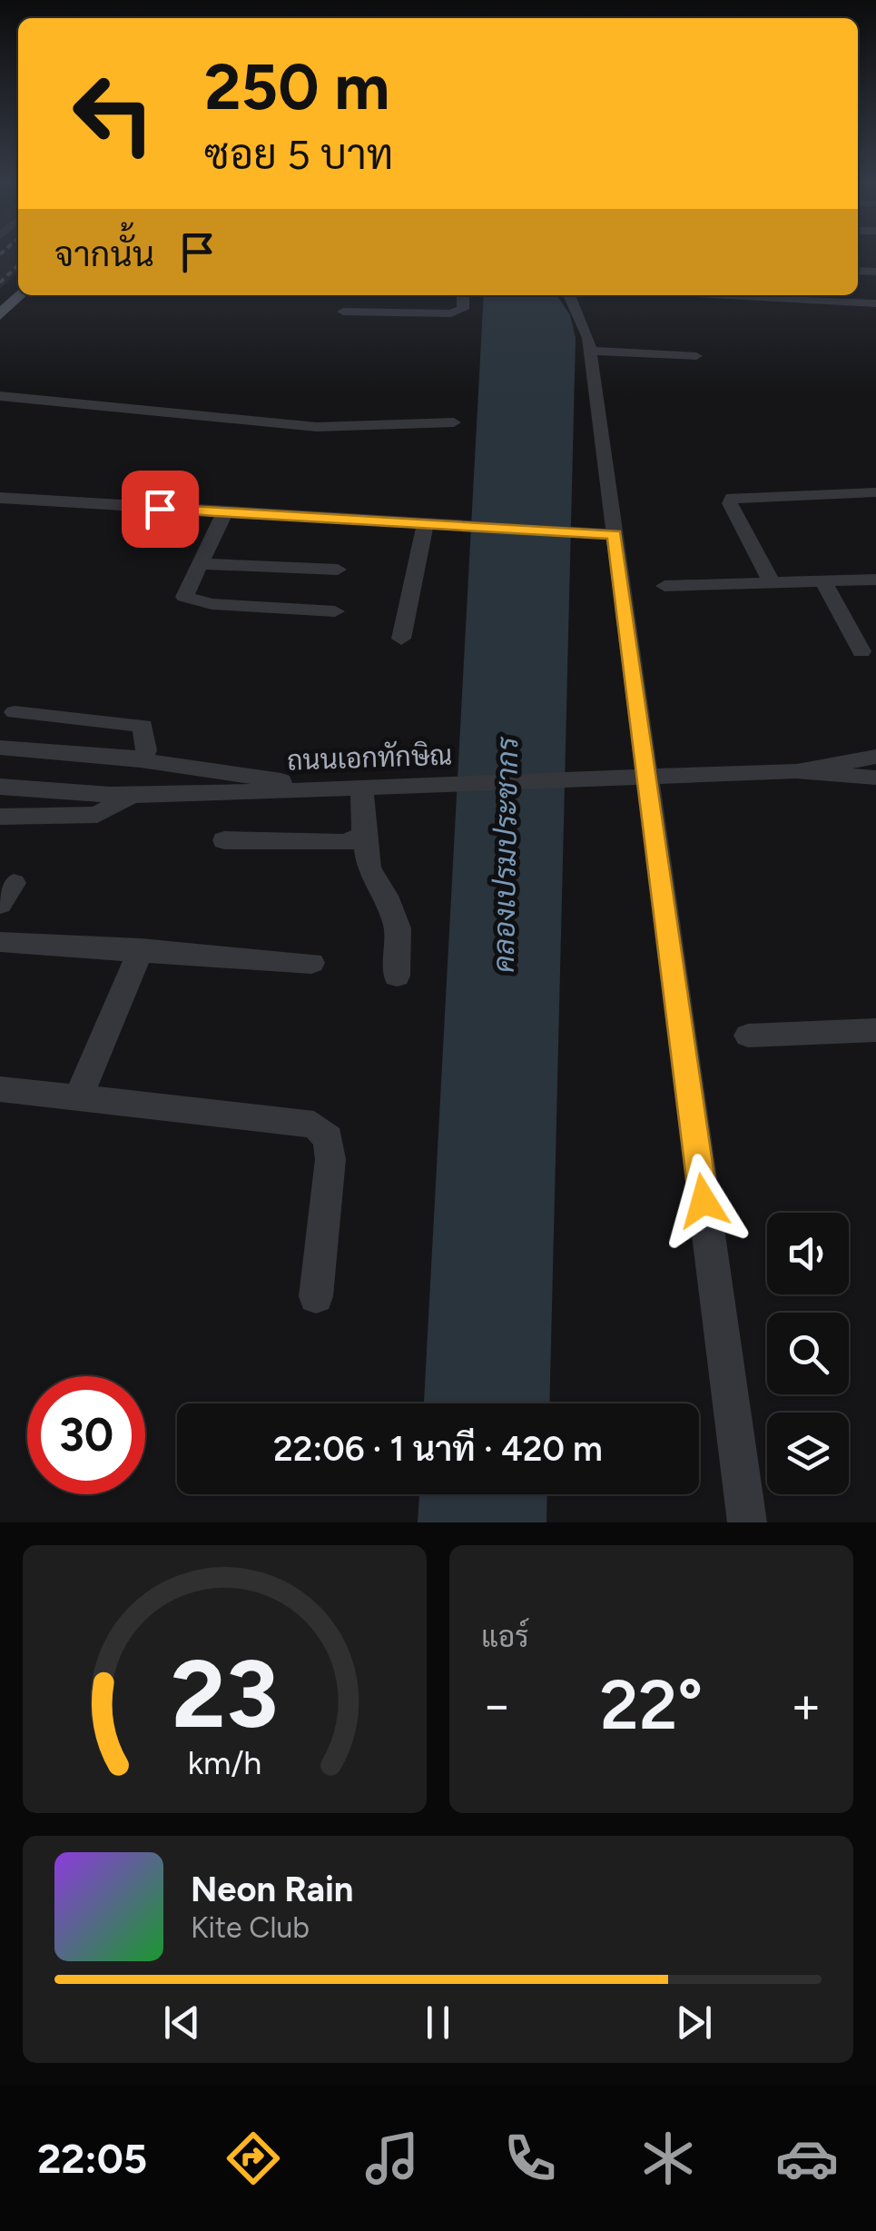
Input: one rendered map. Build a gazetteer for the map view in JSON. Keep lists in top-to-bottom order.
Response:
{
  "streets": {
    "street": ["ถนนเอกทักษิณ"]
  },
  "water": ["คลองเปรมประชากร"],
  "page": {
    "turn": ["250 m", "ซอย 5 บาท"],
    "then": "จากนั้น",
    "limit": "30",
    "trip": "22:06 · 1 นาที · 420 m",
    "tile": "แอร์",
    "heat": ["−", "22°", "+"],
    "song": ["Neon Rain", "Kite Club"],
    "tabs": "22:05",
    "gauge": ["23", "km/h"]
  }
}
